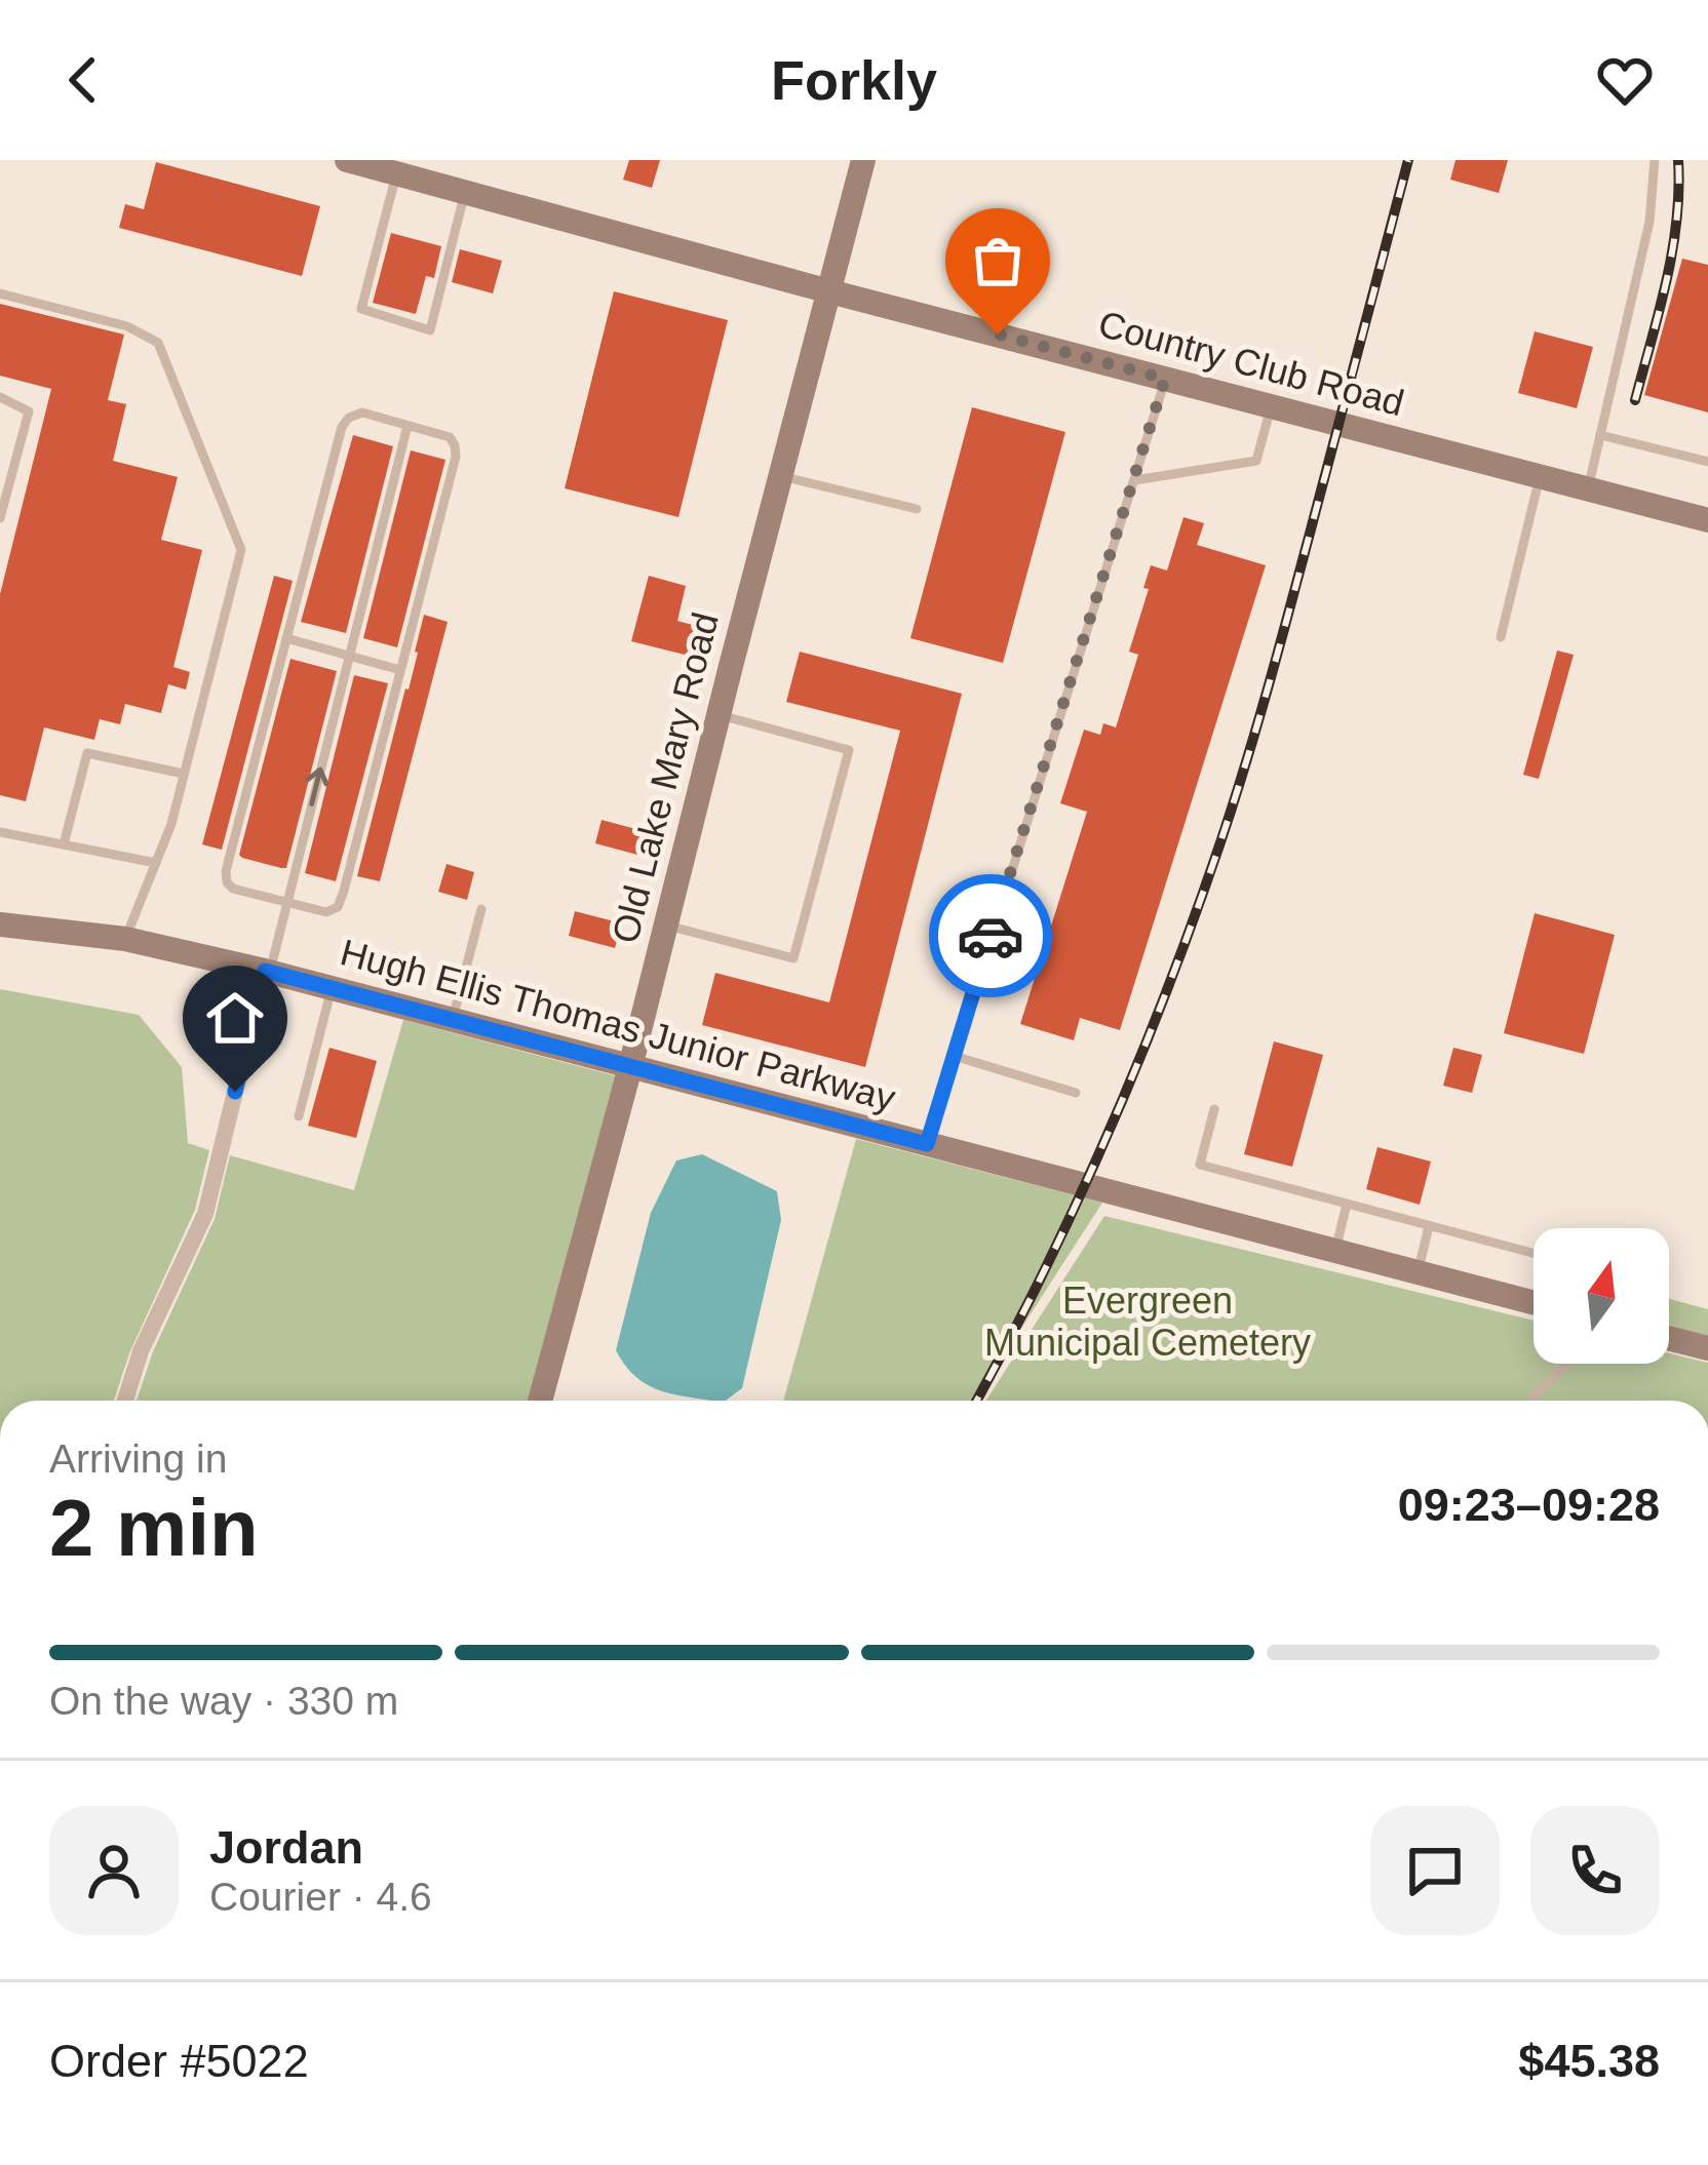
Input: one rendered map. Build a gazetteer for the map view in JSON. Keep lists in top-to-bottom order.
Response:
{
  "streets": {
    "street": ["Country Club Road", "Old Lake Mary Road", "Hugh Ellis Thomas Junior Parkway"]
  },
  "crossings": [
    ["Country Club Road", "Old Lake Mary Road"],
    ["Old Lake Mary Road", "Hugh Ellis Thomas Junior Parkway"]
  ],
  "parks": ["Evergreen Municipal Cemetery"],
  "north": "top",
  "page": {
    "header": "Forkly",
    "heading": ["2 min", "Arriving in", "09:23–09:28"],
    "panel": [
      "Jordan",
      "Courier · 4.6",
      "Order #5022",
      "$45.38"
    ],
    "bar": "On the way · 330 m"
  }
}
